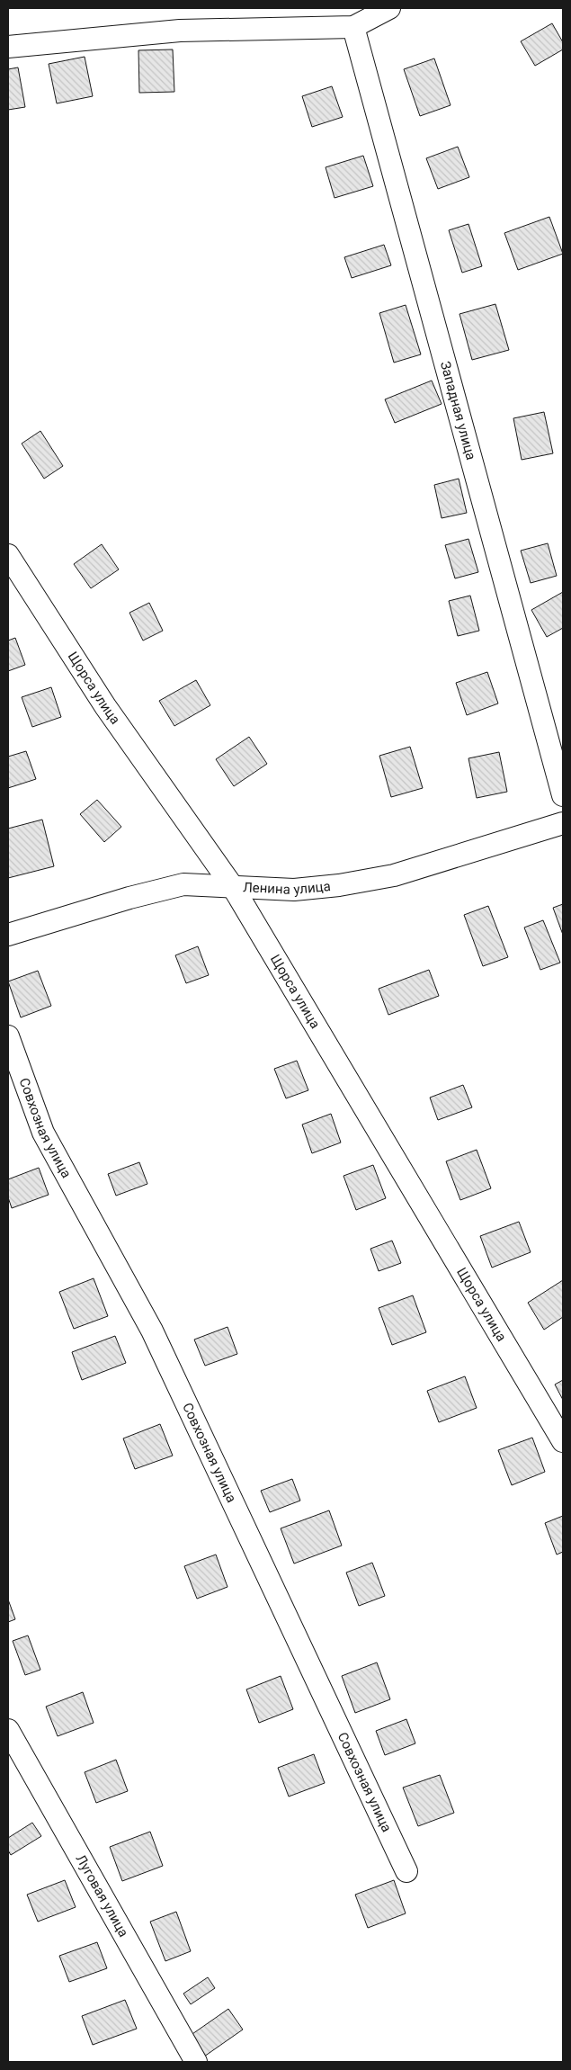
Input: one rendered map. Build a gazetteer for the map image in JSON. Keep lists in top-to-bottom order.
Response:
{
  "streets": {
    "street": [
      "Западная улица",
      "Щорса улица",
      "Ленина улица",
      "Совхозная улица",
      "Луговая улица"
    ]
  },
  "crossings": [
    ["Щорса улица", "Ленина улица"]
  ]
}
